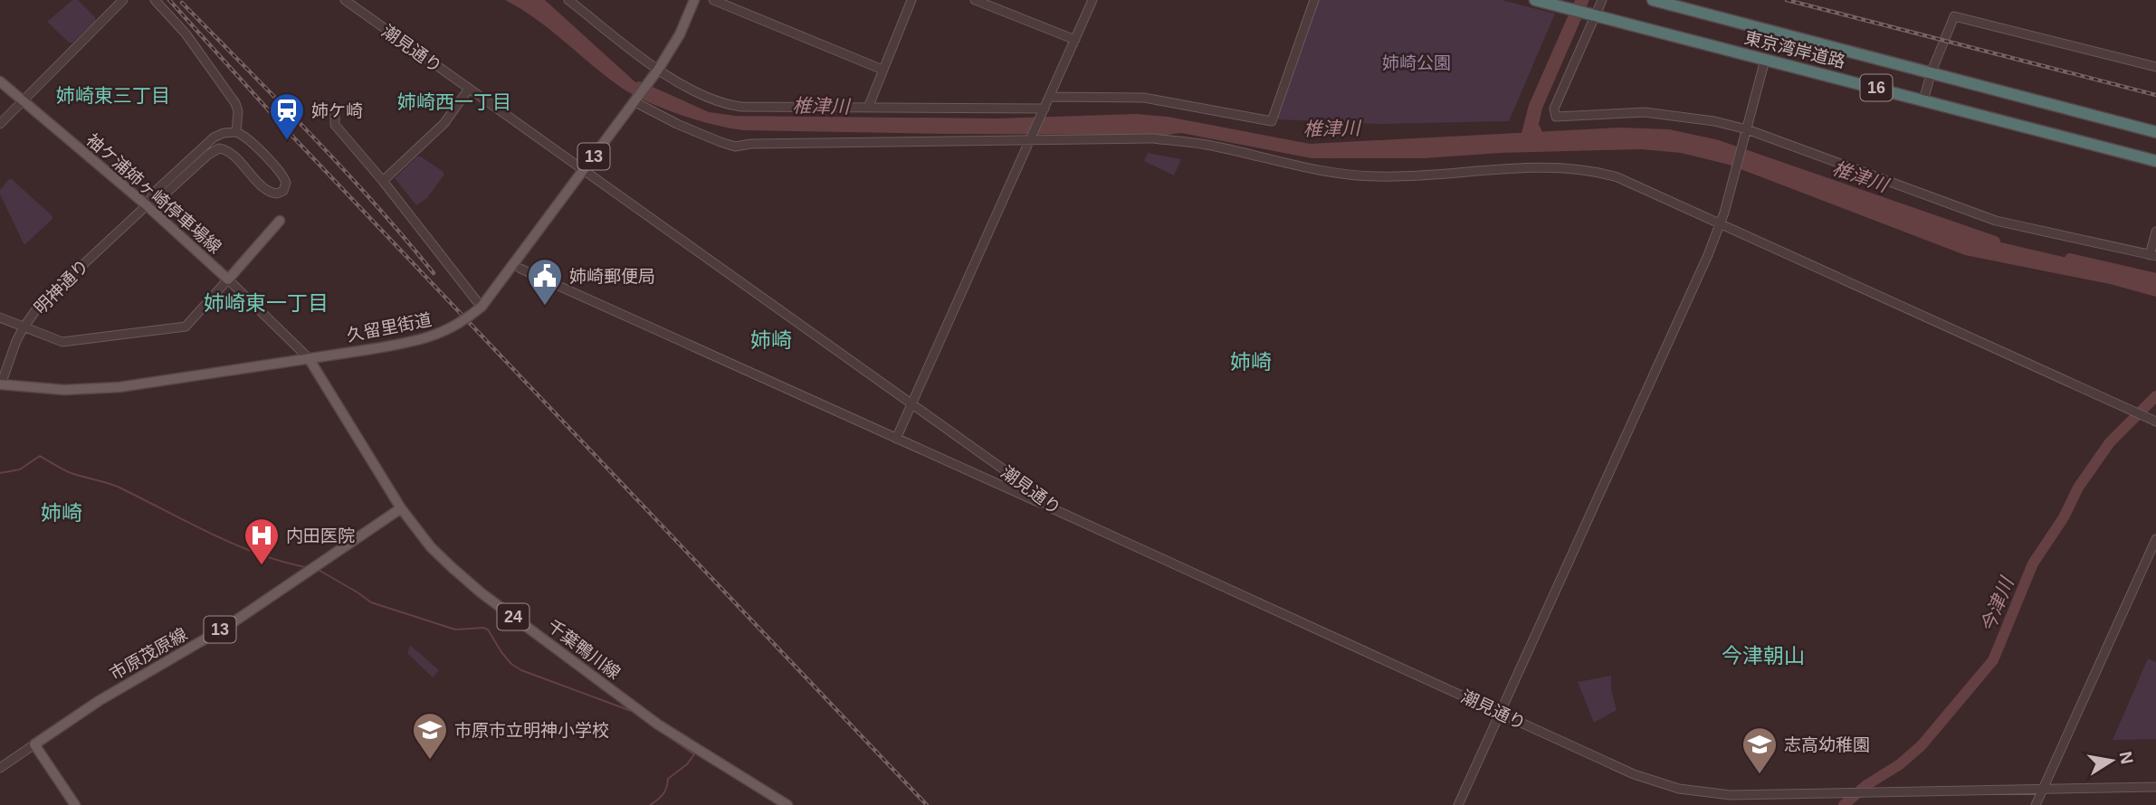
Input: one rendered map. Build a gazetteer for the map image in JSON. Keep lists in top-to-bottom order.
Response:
{
  "streets": {
    "highway": ["東京湾岸道路", "16"],
    "main road": [
      "13",
      "袖ケ浦姉ヶ崎停車場線",
      "久留里街道",
      "24",
      "千葉鴨川線",
      "市原茂原線"
    ],
    "street": ["潮見通り", "明神通り"]
  },
  "crossings": [
    ["潮見通り", "久留里街道"],
    ["袖ケ浦姉ヶ崎停車場線", "明神通り"],
    ["明神通り", "久留里街道"],
    ["久留里街道", "千葉鴨川線"],
    ["千葉鴨川線", "市原茂原線"]
  ],
  "districts": [
    "姉崎東三丁目",
    "姉崎西一丁目",
    "姉崎東一丁目",
    "姉崎",
    "姉崎",
    "姉崎",
    "今津朝山"
  ],
  "water": ["椎津川", "今津川"],
  "parks": ["姉崎公園"],
  "places": {
    "station": ["姉ケ崎"],
    "public building": ["姉崎郵便局"],
    "hospital": ["内田医院"],
    "school or university": ["市原市立明神小学校", "志高幼稚園"]
  },
  "north": "right"
}
